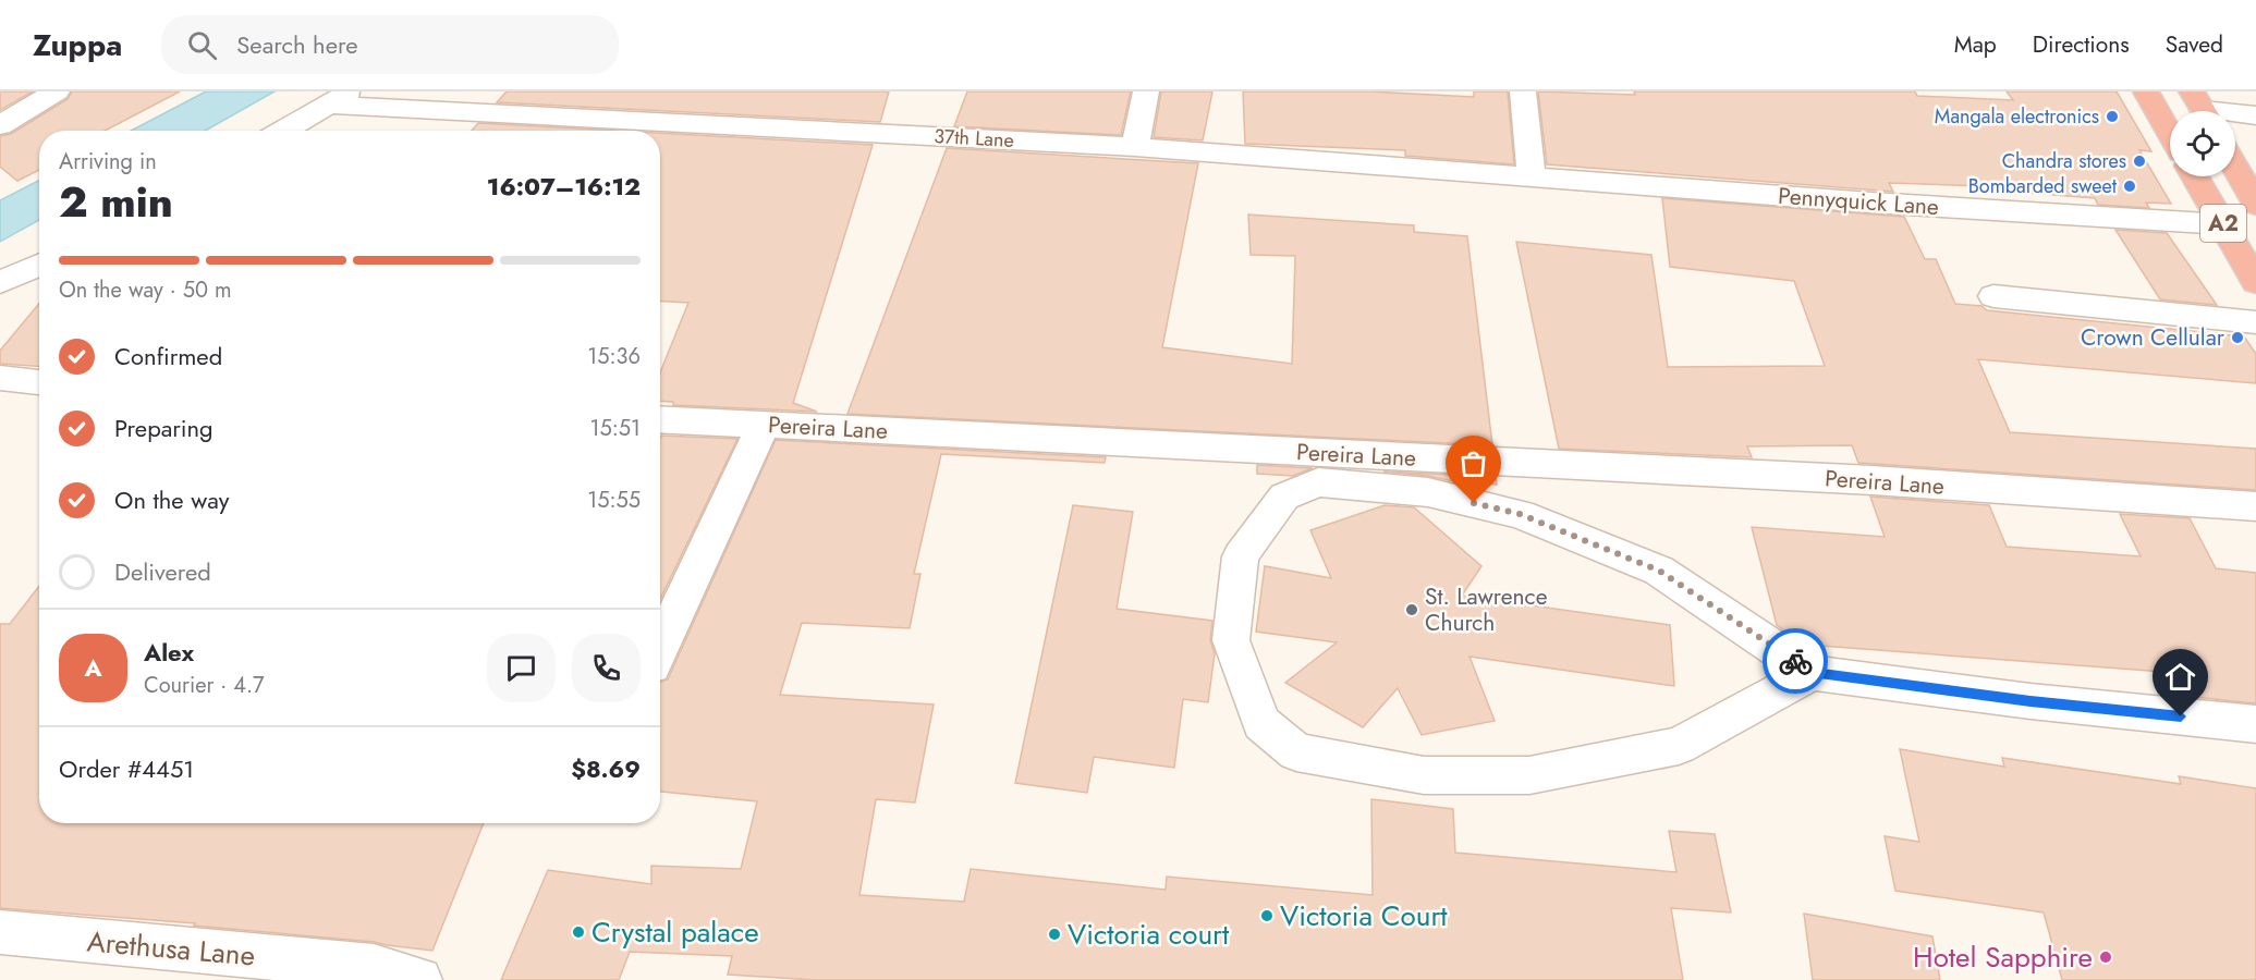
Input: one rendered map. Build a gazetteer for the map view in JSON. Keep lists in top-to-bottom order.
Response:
{
  "streets": {
    "highway": ["A2"],
    "street": [
      "37th Lane",
      "Pennyquick Lane",
      "Pereira Lane",
      "Arethusa Lane"
    ]
  },
  "crossings": [
    ["37th Lane", "Pennyquick Lane"],
    ["Pennyquick Lane", "A2"]
  ],
  "places": [
    "Mangala electronics",
    "Chandra stores",
    "Bombarded sweet",
    "Crown Cellular",
    "St. Lawrence Church",
    "Victoria Court",
    "Crystal palace",
    "Victoria court",
    "Hotel Sapphire"
  ],
  "page": {
    "header": "Zuppa",
    "search": "Search here",
    "nav": ["Map", "Directions", "Saved"],
    "heading": ["2 min", "Arriving in", "16:07–16:12"],
    "panel": [
      "Alex",
      "Courier · 4.7",
      "Order #4451",
      "$8.69"
    ],
    "bar": "On the way · 50 m",
    "list": [
      ["Confirmed", "15:36"],
      ["Preparing", "15:51"],
      ["On the way", "15:55"],
      "Delivered"
    ],
    "round": "A"
  }
}
